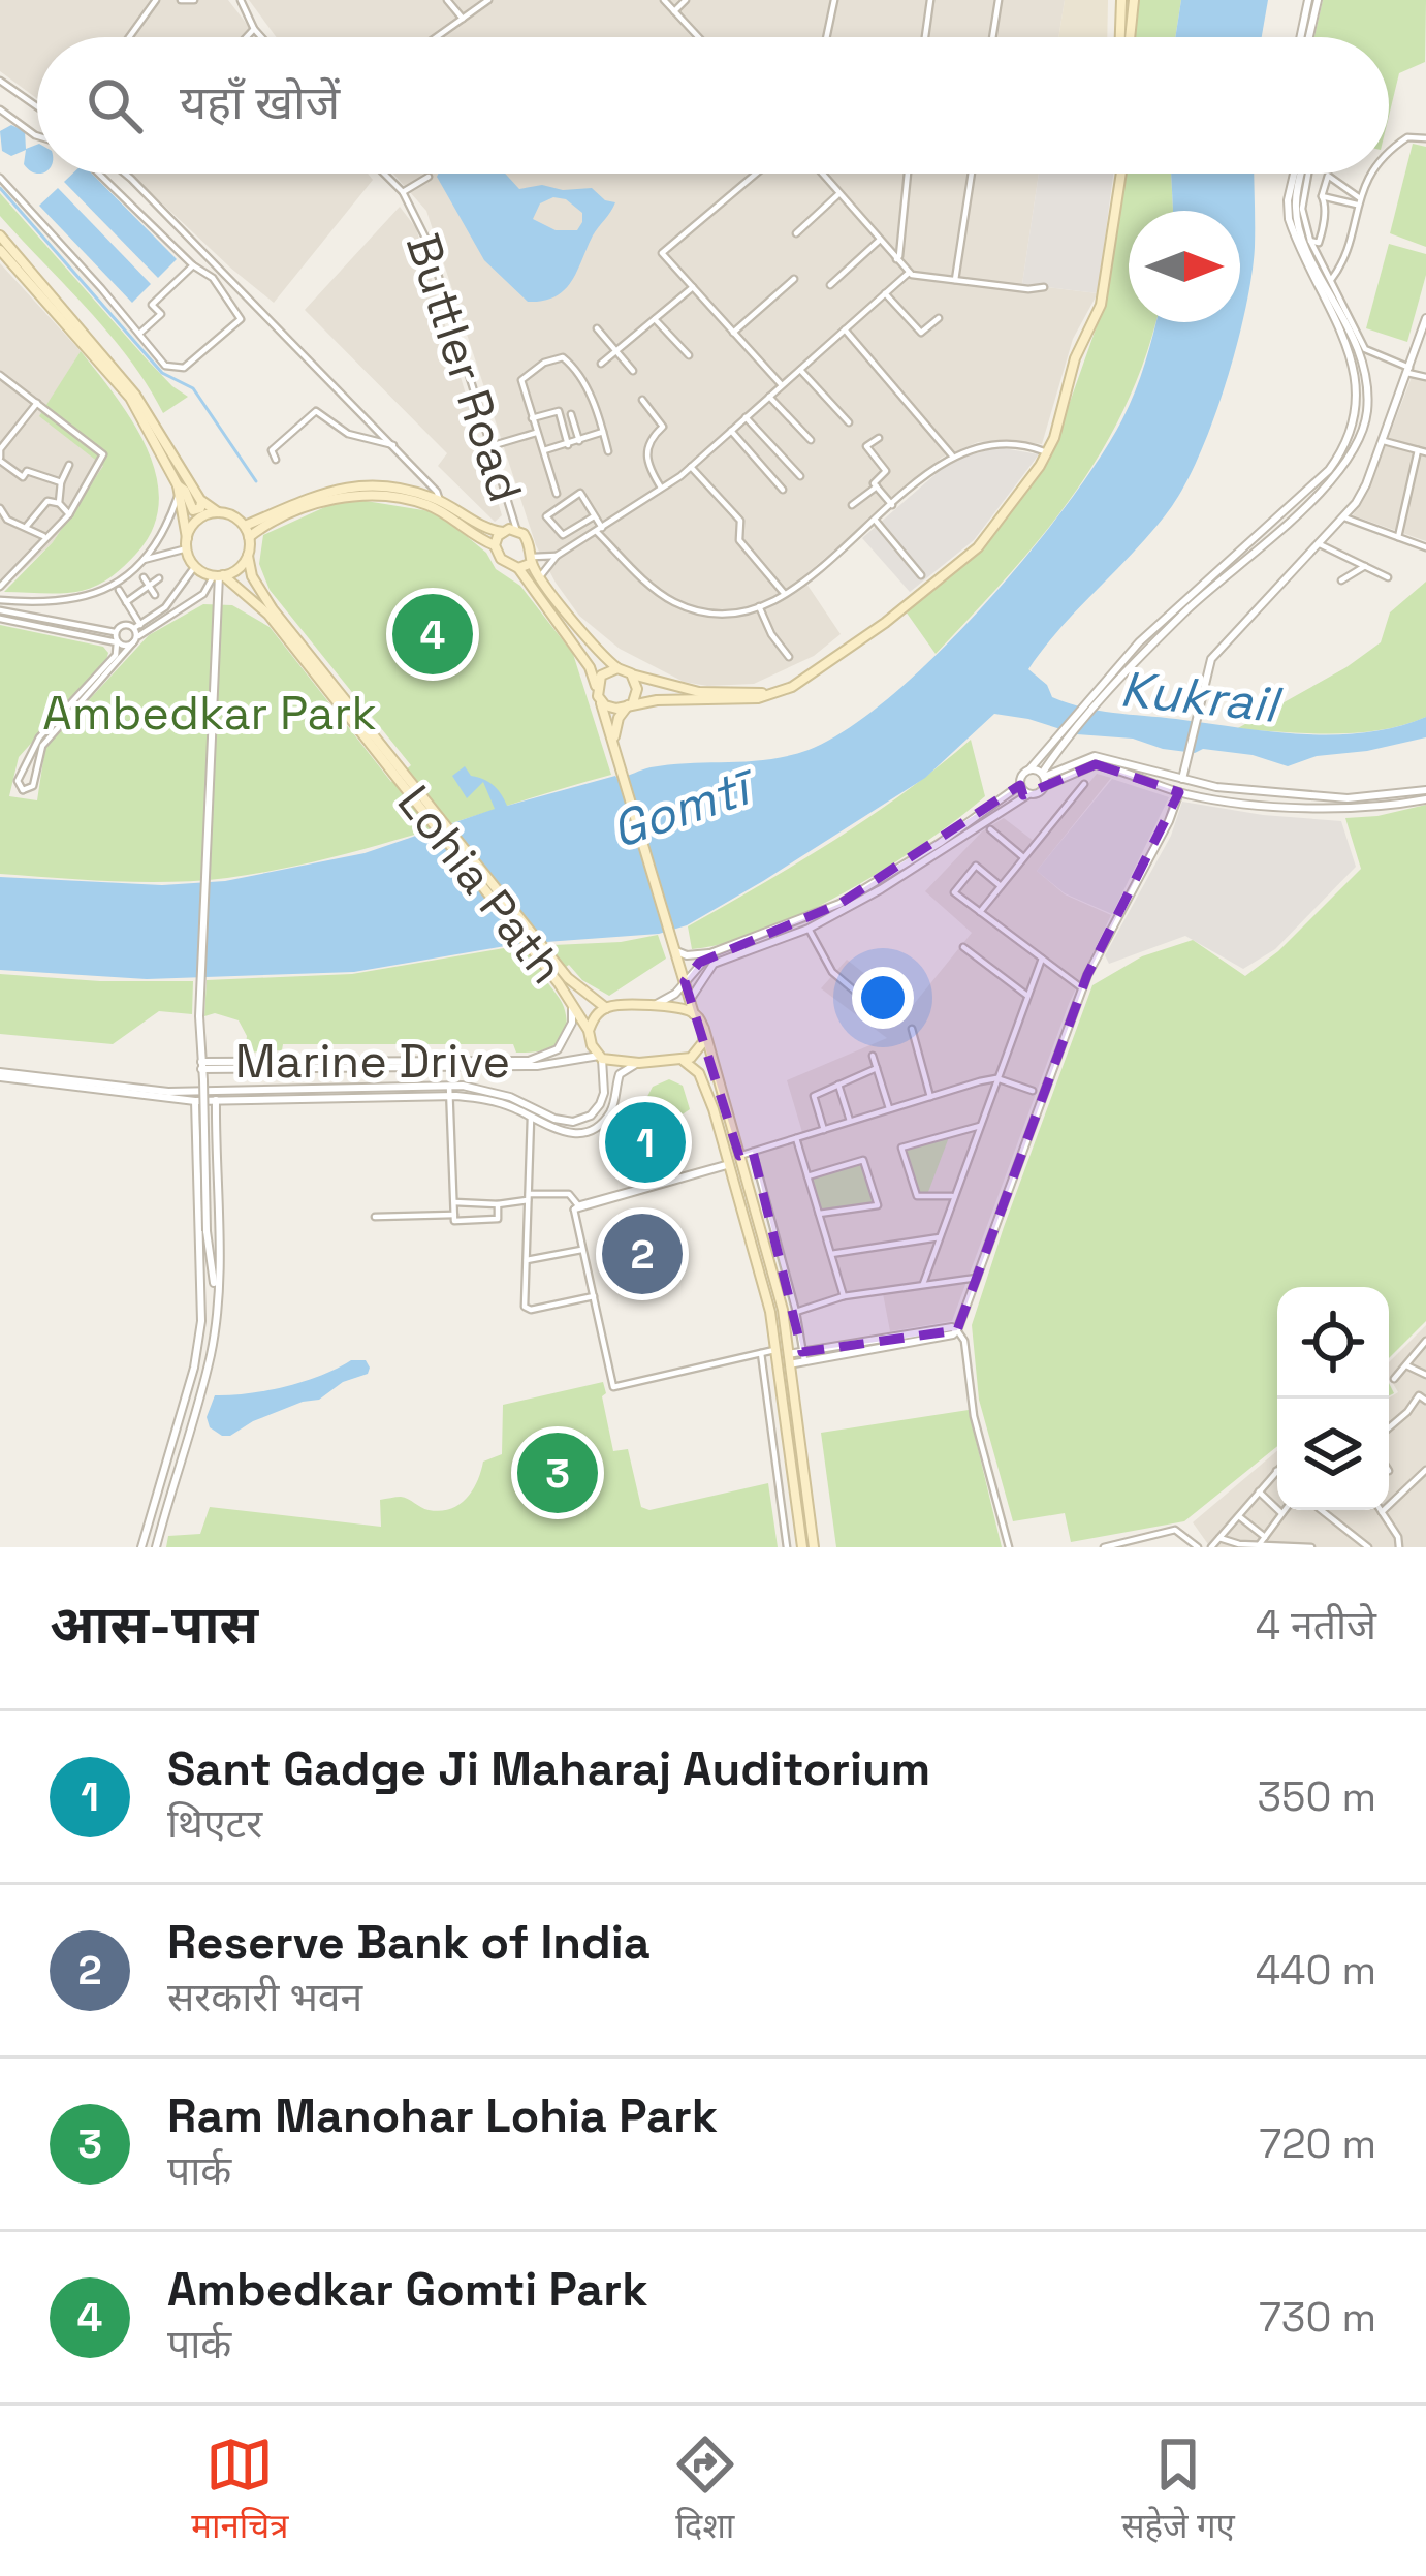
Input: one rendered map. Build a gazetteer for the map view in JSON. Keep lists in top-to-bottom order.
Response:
{
  "streets": {
    "main road": ["Lohia Path"],
    "street": ["Buttler Road", "Marine Drive"]
  },
  "crossings": [
    ["Lohia Path", "Marine Drive"]
  ],
  "water": ["Kukrail", "Gomtī"],
  "parks": ["Ambedkar Park"],
  "north": "right",
  "page": {
    "search": "यहाँ खोजें",
    "pins": [
      "4",
      "1",
      "2",
      "3"
    ],
    "heading": ["आस-पास", "4 नतीजे"],
    "list": [
      {
        "mark": "1",
        "name": "Sant Gadge Ji Maharaj Auditorium",
        "note": "थिएटर",
        "value": "350 m"
      },
      {
        "mark": "2",
        "name": "Reserve Bank of India",
        "note": "सरकारी भवन",
        "value": "440 m"
      },
      {
        "mark": "3",
        "name": "Ram Manohar Lohia Park",
        "note": "पार्क",
        "value": "720 m"
      },
      {
        "mark": "4",
        "name": "Ambedkar Gomti Park",
        "note": "पार्क",
        "value": "730 m"
      }
    ],
    "nav": ["मानचित्र", "दिशा", "सहेजे गए"]
  }
}
